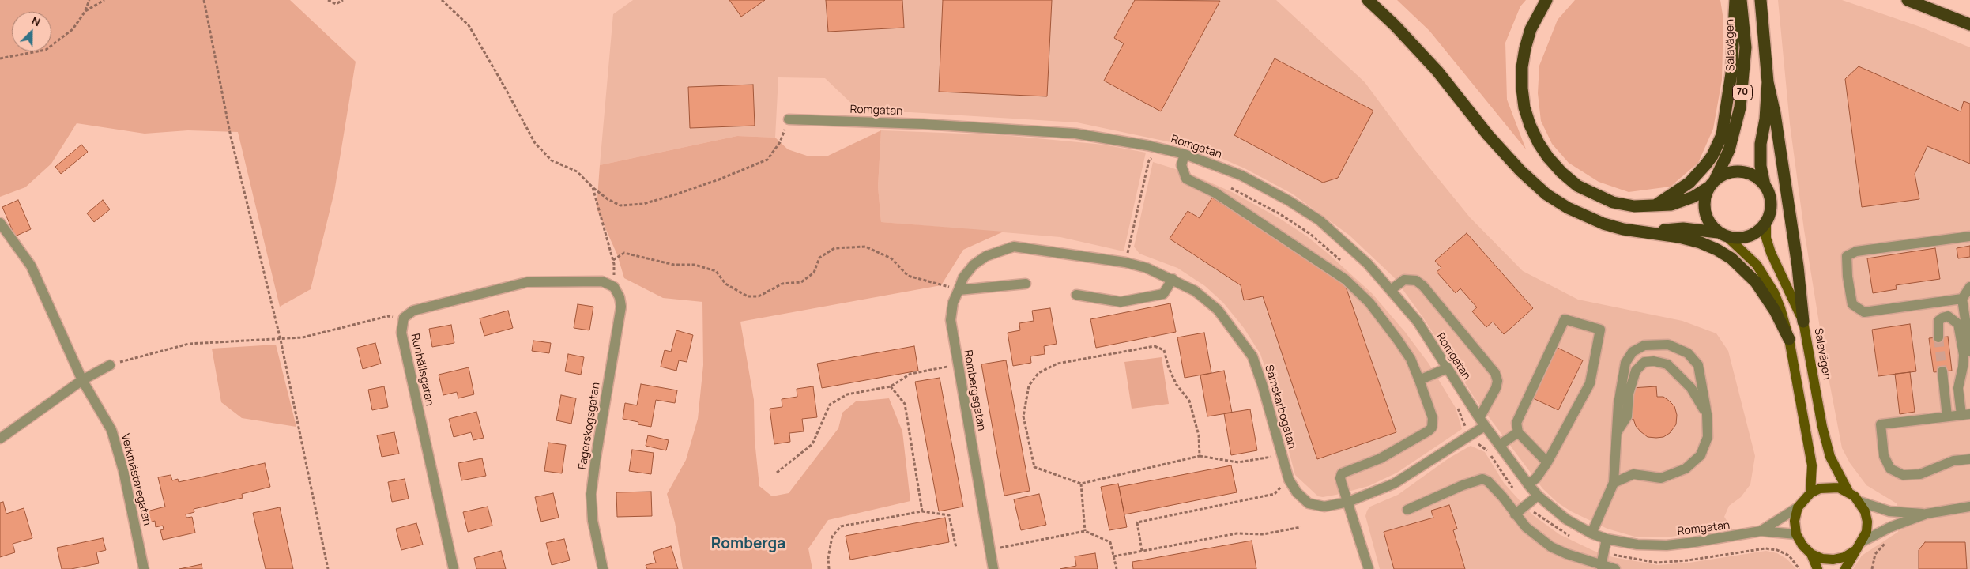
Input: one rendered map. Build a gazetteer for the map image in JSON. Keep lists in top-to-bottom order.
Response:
{
  "streets": {
    "highway": ["Salavägen", "70"],
    "street": [
      "Romgatan",
      "Runhällsgatan",
      "Rombergsgatan",
      "Sämskarbogatan",
      "Fagerskogsgatan",
      "Verkmästaregatan"
    ]
  },
  "crossings": [
    ["Salavägen", "70"],
    ["Salavägen", "Romgatan"],
    ["Rombergsgatan", "Sämskarbogatan"]
  ],
  "districts": ["Romberga"],
  "north": "top right"
}
